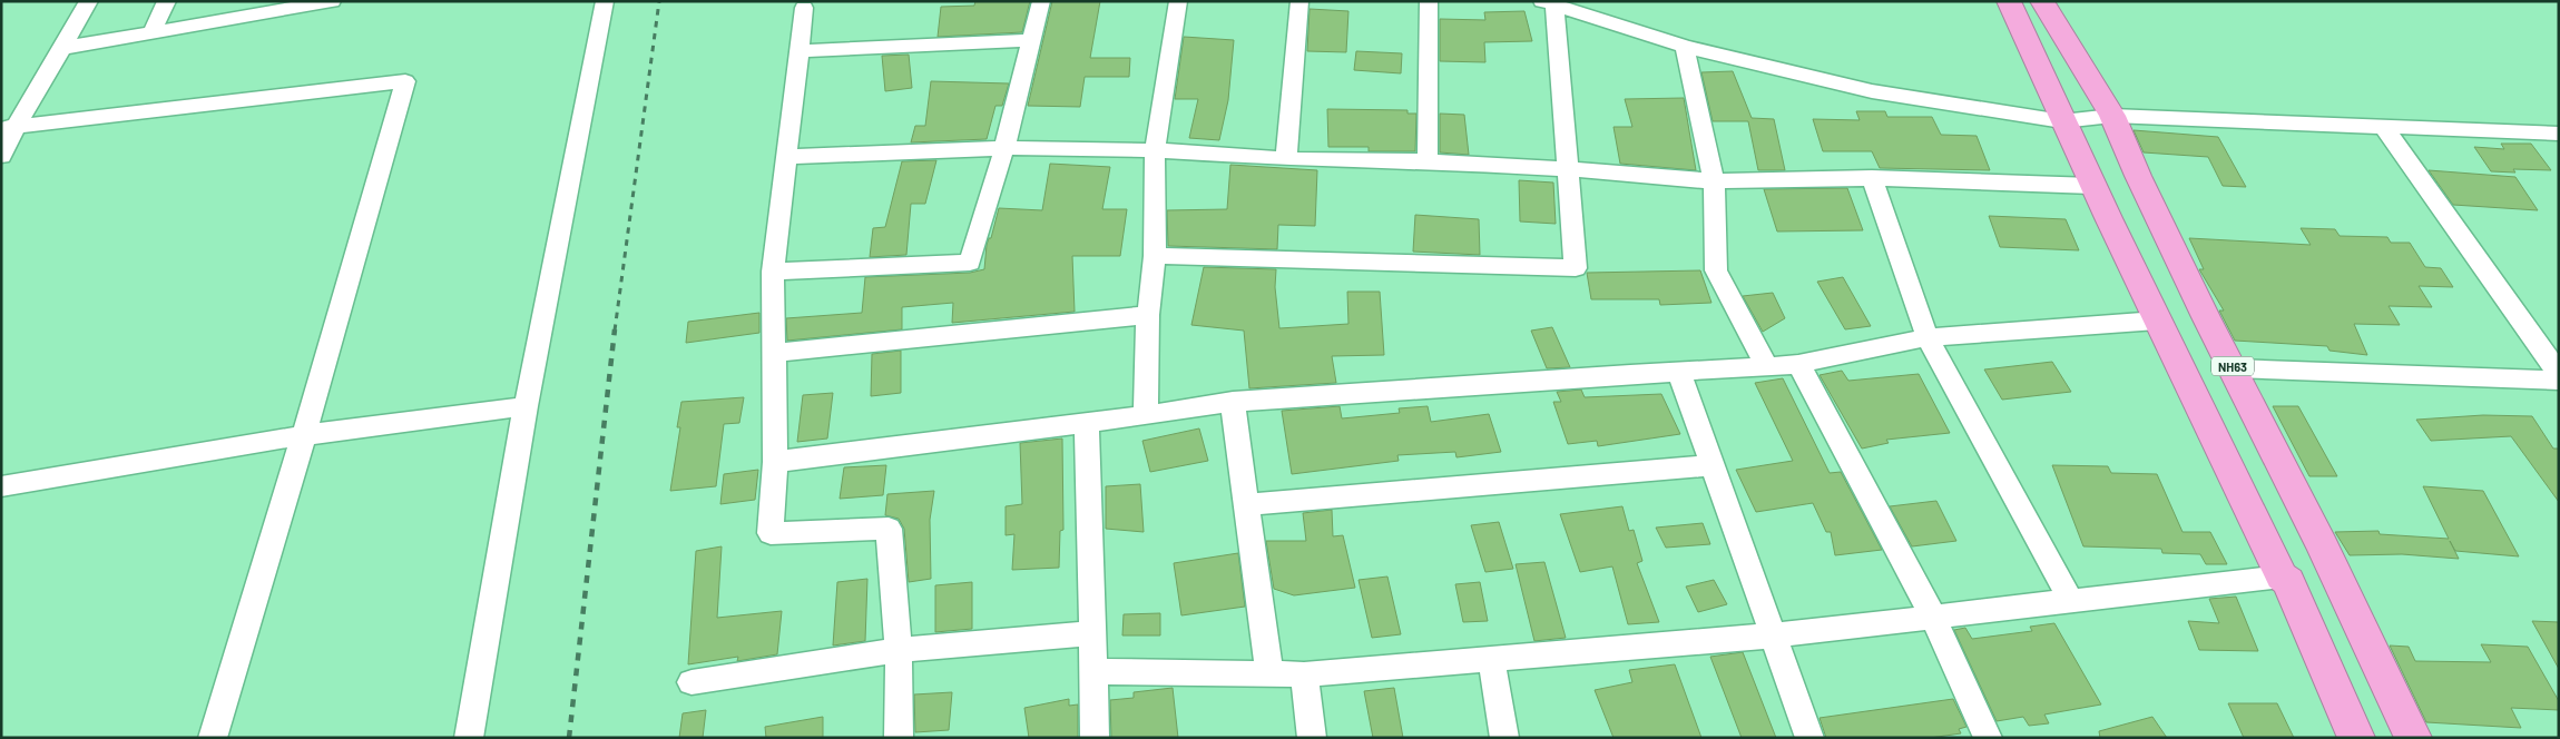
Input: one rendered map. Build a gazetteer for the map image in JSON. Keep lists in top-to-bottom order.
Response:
{
  "streets": {
    "highway": ["NH63"]
  }
}
